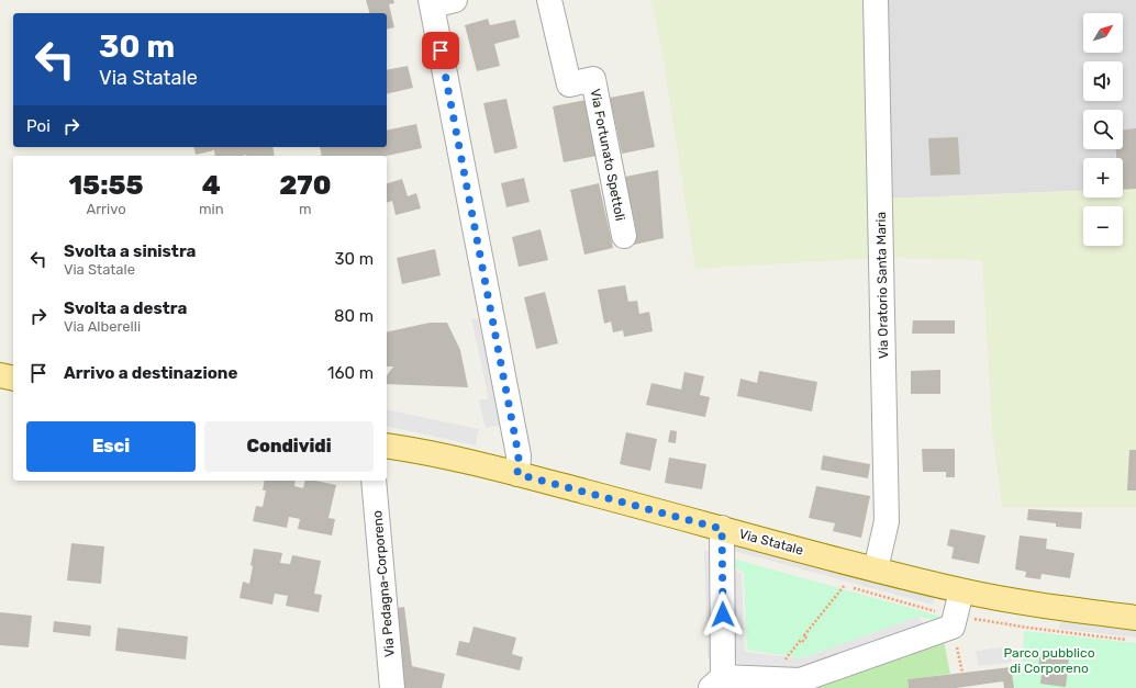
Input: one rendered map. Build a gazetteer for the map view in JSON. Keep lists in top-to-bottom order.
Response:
{
  "streets": {
    "main road": ["Via Statale"],
    "street": ["Via Fortunato Spettoli", "Via Oratorio Santa Maria", "Via Pedagna-Corporeno"]
  },
  "crossings": [
    ["Via Oratorio Santa Maria", "Via Statale"]
  ],
  "parks": ["Parco pubblico di Corporeno"],
  "north": "top right",
  "page": {
    "map_buttons": ["+", "−"],
    "turn": ["30 m", "Via Statale"],
    "then": "Poi",
    "eta": [
      "15:55",
      "Arrivo",
      "4",
      "min",
      "270",
      "m"
    ],
    "list": [
      {
        "name": "Svolta a sinistra",
        "note": "Via Statale",
        "value": "30 m"
      },
      {
        "name": "Svolta a destra",
        "note": "Via Alberelli",
        "value": "80 m"
      },
      {
        "name": "Arrivo a destinazione",
        "value": "160 m"
      }
    ],
    "buttons": ["Esci", "Condividi"]
  }
}
